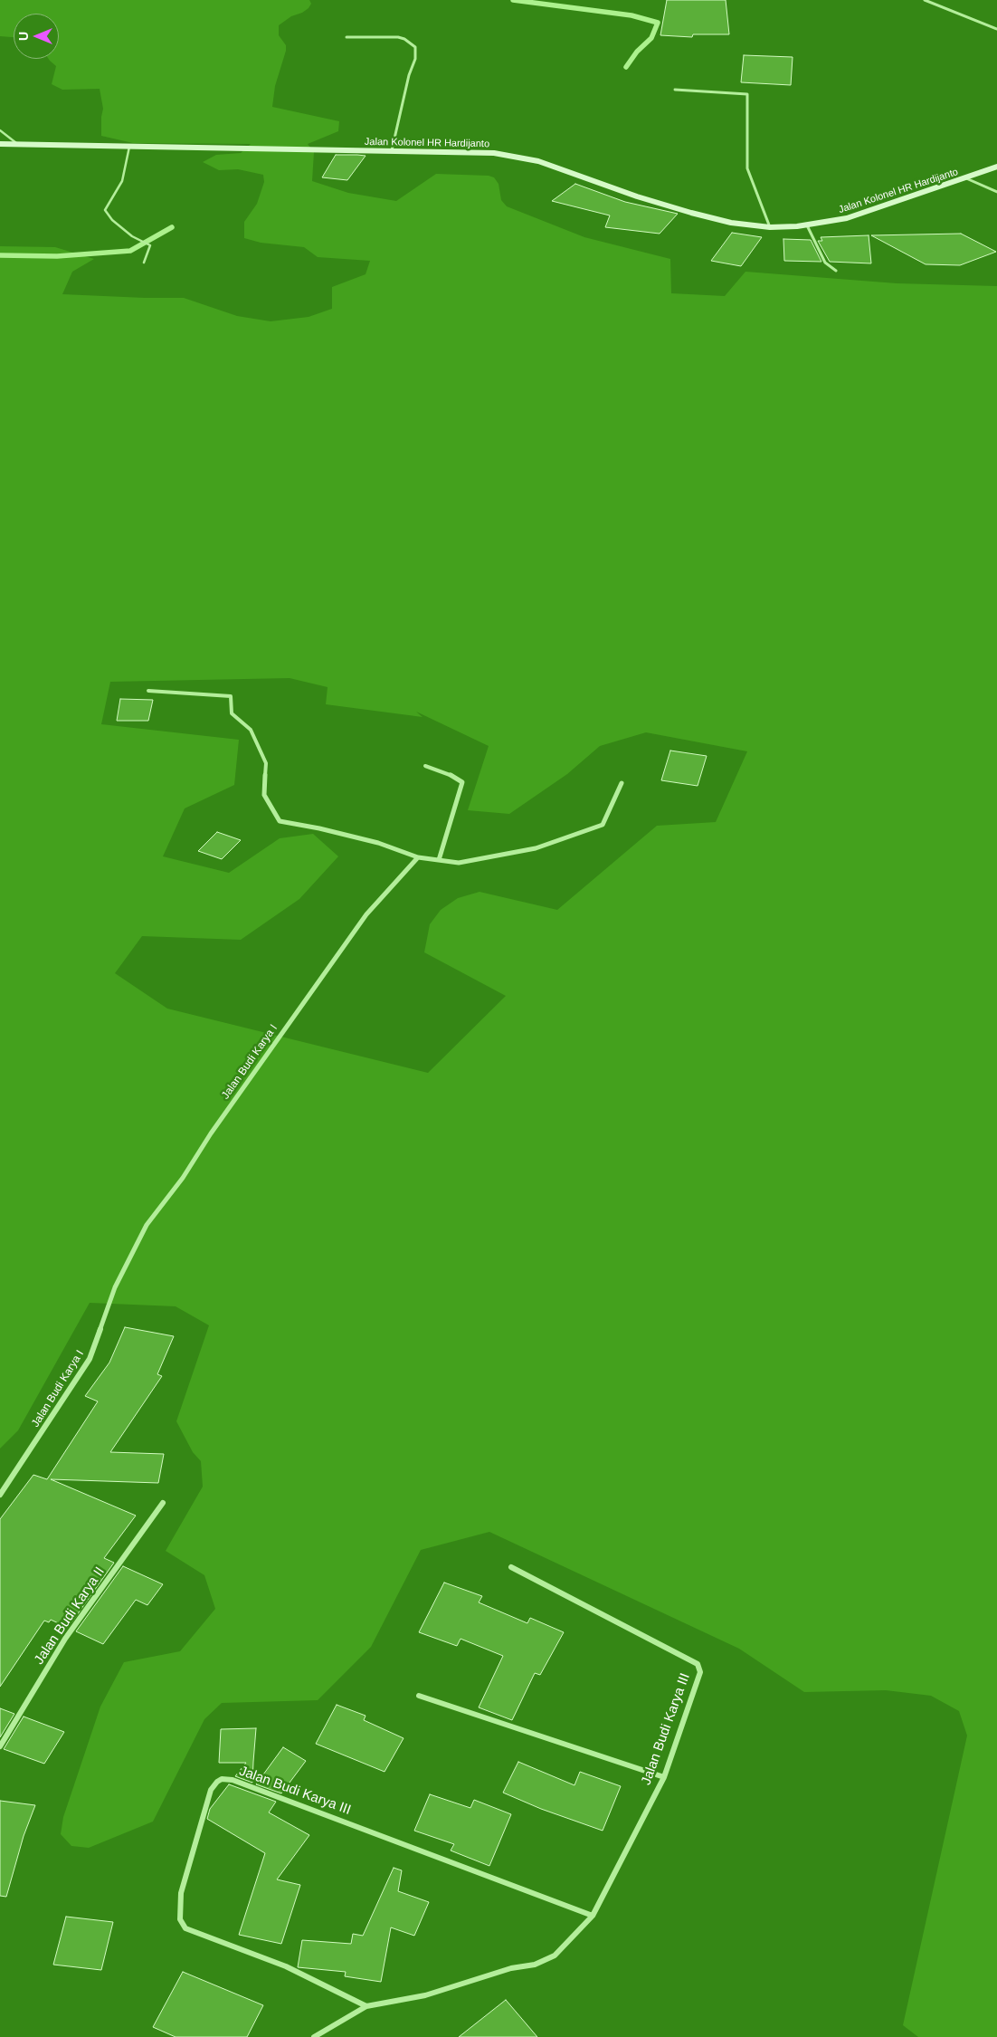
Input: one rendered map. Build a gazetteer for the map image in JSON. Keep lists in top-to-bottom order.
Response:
{
  "streets": {
    "main road": ["Jalan Kolonel HR Hardijanto"],
    "street": ["Jalan Budi Karya I", "Jalan Budi Karya II", "Jalan Budi Karya III"]
  },
  "north": "left"
}
